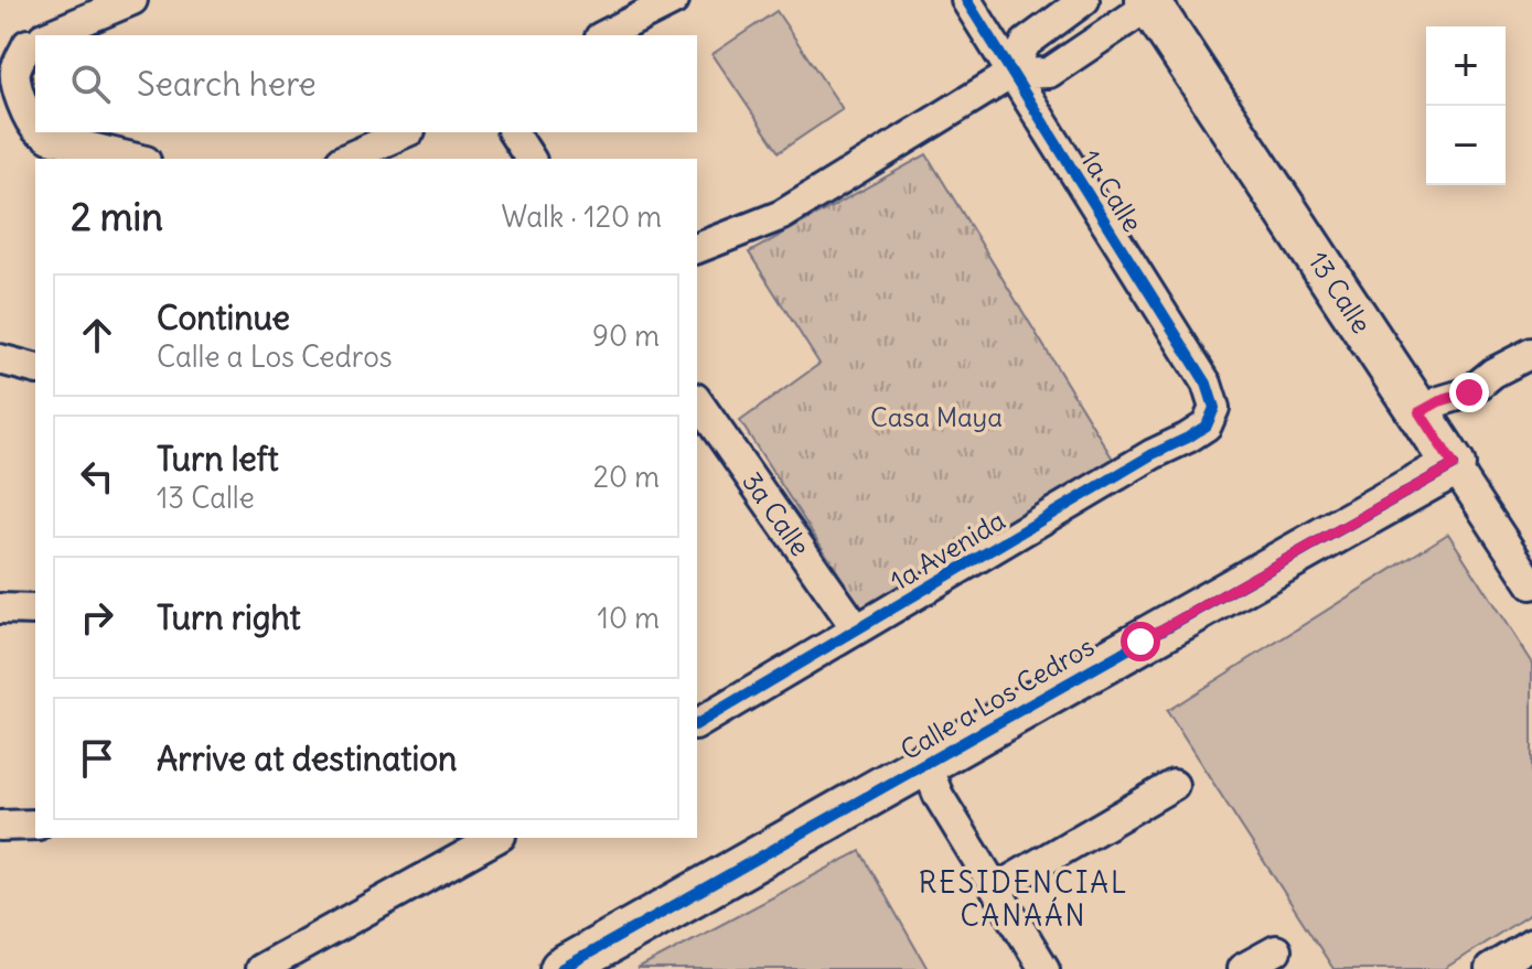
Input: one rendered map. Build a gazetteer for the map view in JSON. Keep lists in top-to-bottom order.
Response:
{
  "streets": {
    "street": [
      "1a Calle",
      "13 Calle",
      "3a Calle",
      "1a Avenida",
      "Calle a Los Cedros"
    ]
  },
  "crossings": [
    ["1a Calle", "1a Avenida"],
    ["13 Calle", "Calle a Los Cedros"],
    ["3a Calle", "1a Avenida"]
  ],
  "districts": ["RESIDENCIAL CANAÁN"],
  "parks": ["Casa Maya"],
  "page": {
    "map_buttons": ["+", "−"],
    "search": "Search here",
    "heading": ["2 min", "Walk · 120 m"],
    "list": [
      ["Continue", "Calle a Los Cedros", "90 m"],
      ["Turn left", "13 Calle", "20 m"],
      ["Turn right", "10 m"],
      "Arrive at destination"
    ]
  }
}
